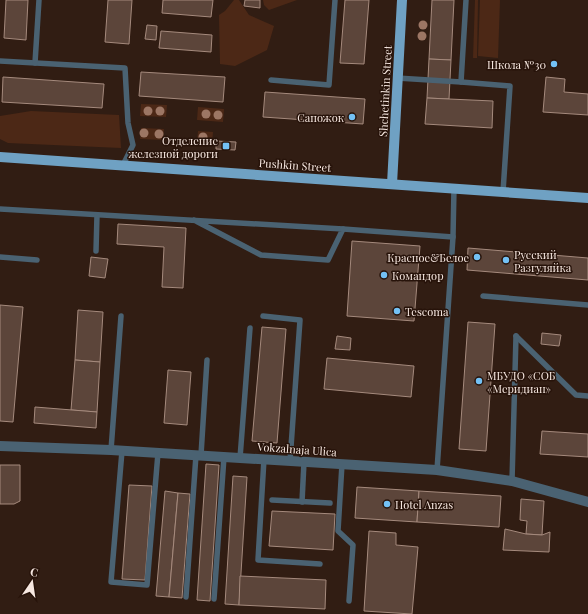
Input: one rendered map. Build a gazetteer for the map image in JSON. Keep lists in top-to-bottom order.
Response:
{
  "streets": {
    "main road": ["Shchetinkin Street", "Pushkin Street"],
    "street": ["Vokzalnaja Ulica"]
  },
  "crossings": [
    ["Shchetinkin Street", "Pushkin Street"]
  ],
  "places": {
    "other": [
      "Школа №30",
      "Сапожок",
      "Красное&Белое",
      "Русский Разгуляйка",
      "Командор",
      "Tescoma",
      "МБУДО «СОБ «Меридиан»",
      "Hotel Anzas"
    ],
    "transit": ["Отделение железной дороги"]
  },
  "north": "top"
}
